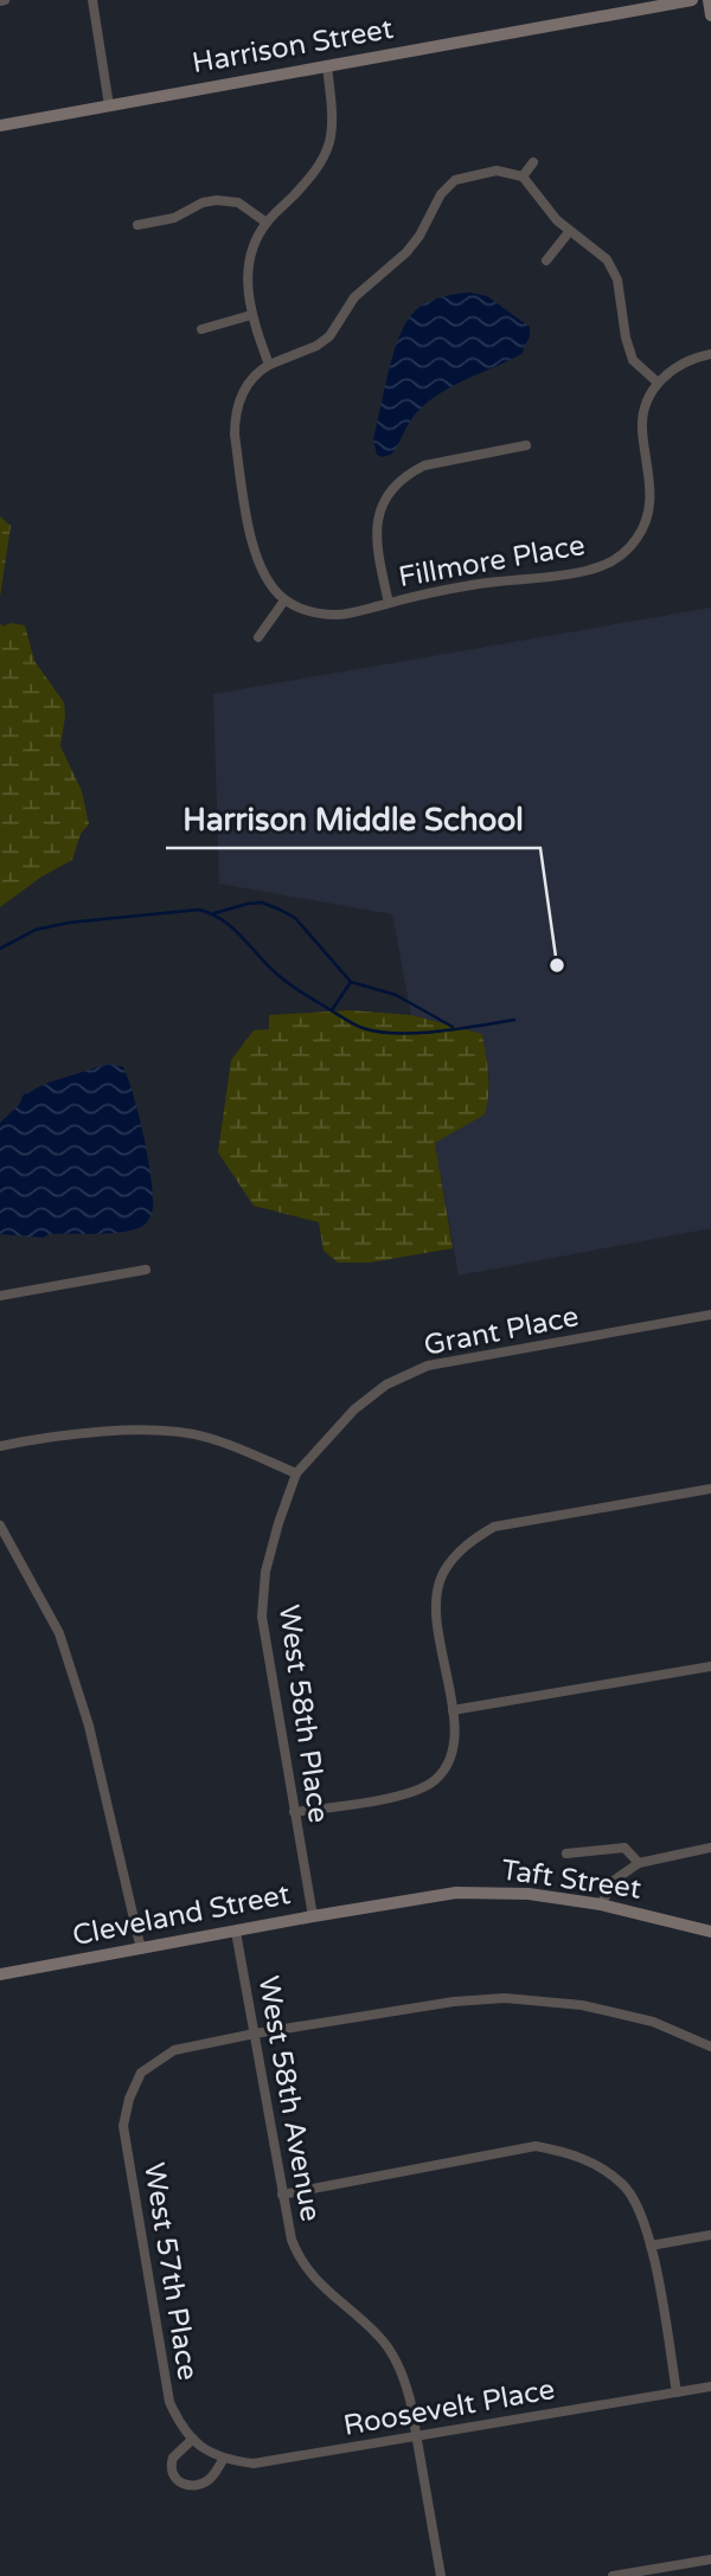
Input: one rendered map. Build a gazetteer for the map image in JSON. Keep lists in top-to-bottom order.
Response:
{
  "streets": {
    "main road": ["Harrison Street", "Taft Street", "Cleveland Street"],
    "street": [
      "Fillmore Place",
      "Grant Place",
      "West 58th Place",
      "West 58th Avenue",
      "West 57th Place",
      "Roosevelt Place"
    ]
  },
  "crossings": [
    ["Grant Place", "West 58th Place"],
    ["West 58th Place", "Cleveland Street"],
    ["Taft Street", "Cleveland Street"],
    ["Cleveland Street", "West 58th Avenue"],
    ["West 58th Avenue", "West 57th Place"],
    ["West 58th Avenue", "Roosevelt Place"],
    ["West 57th Place", "Roosevelt Place"]
  ],
  "places": ["Harrison Middle School"]
}
